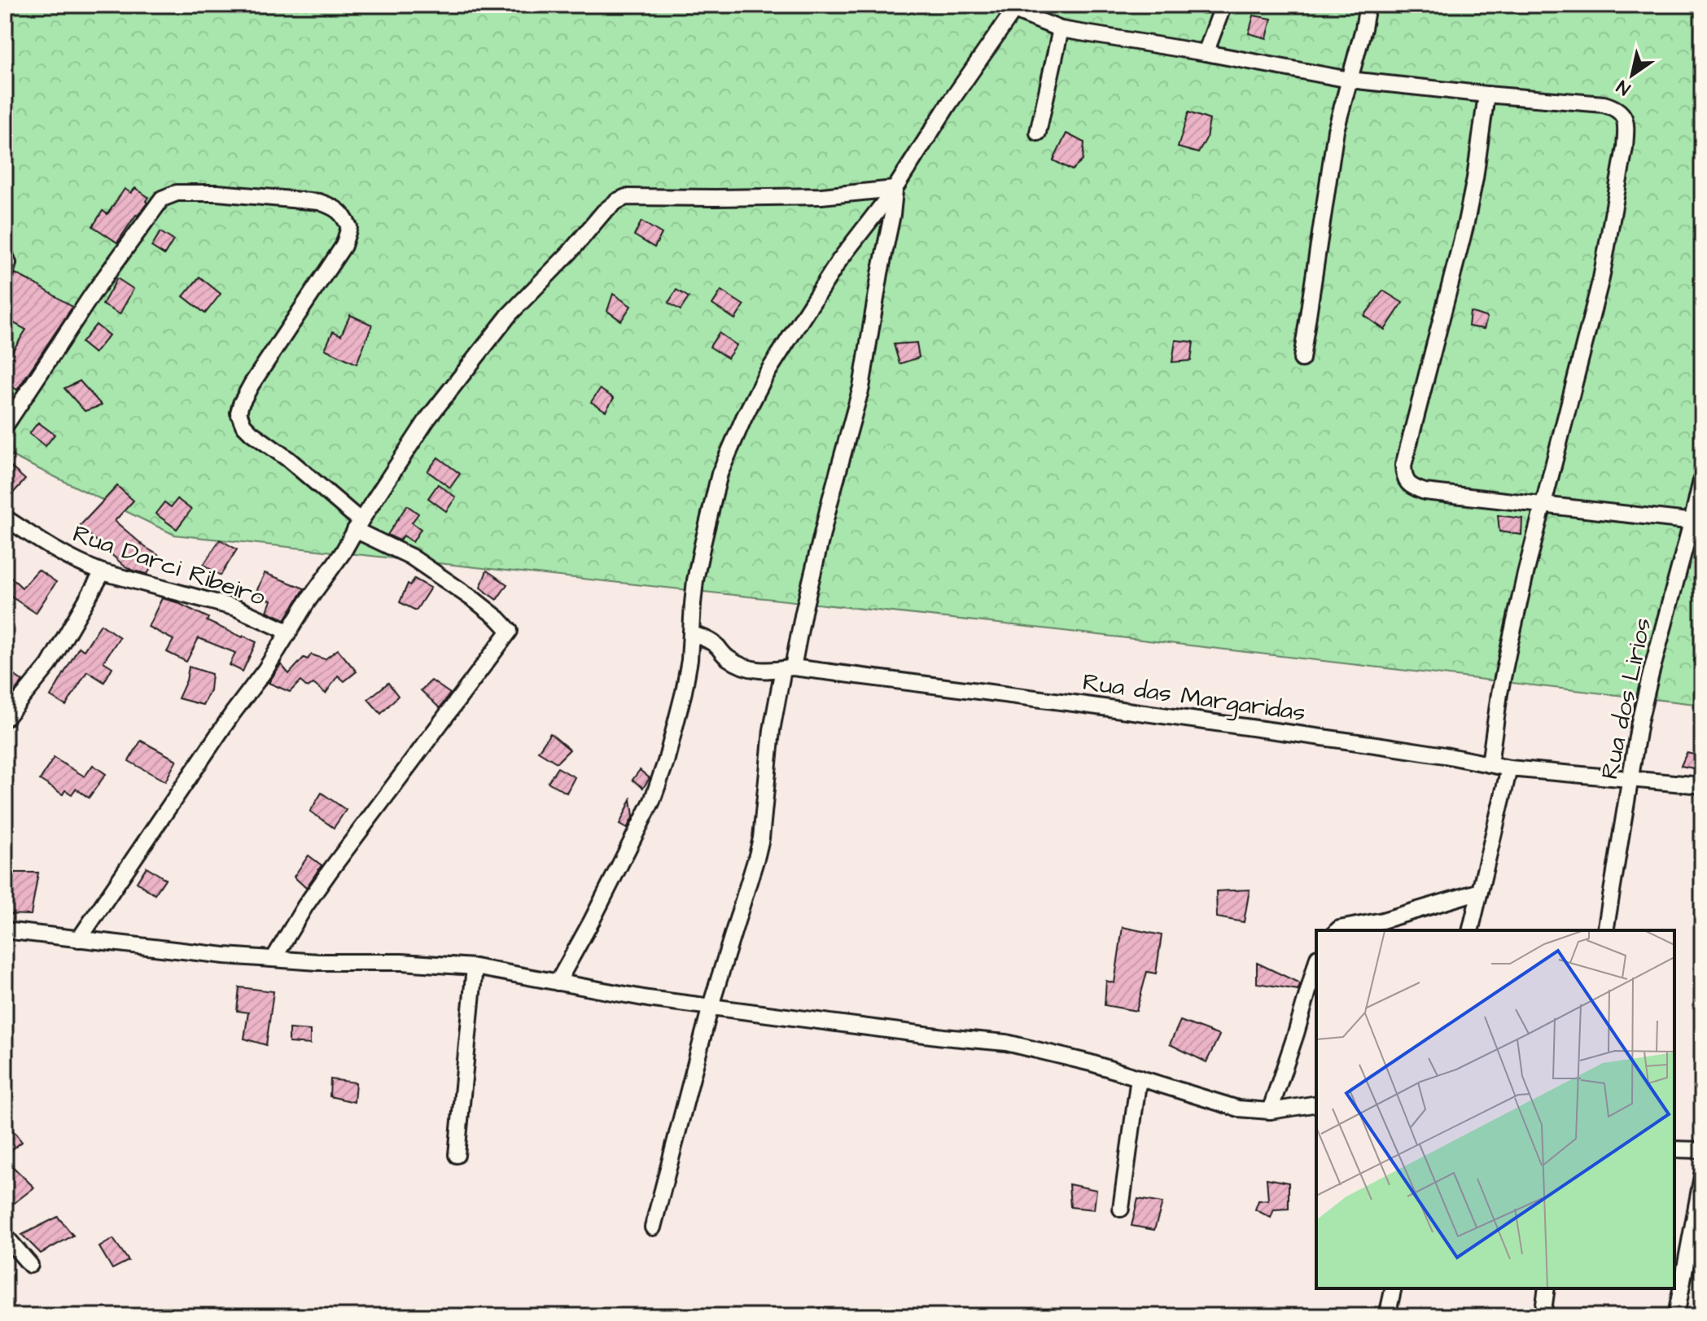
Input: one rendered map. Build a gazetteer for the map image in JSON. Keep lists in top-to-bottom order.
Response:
{
  "streets": {
    "street": ["Rua Darci Ribeiro", "Rua das Margaridas", "Rua dos Lirios"]
  },
  "crossings": [
    ["Rua das Margaridas", "Rua dos Lirios"]
  ],
  "north": "bottom left"
}
